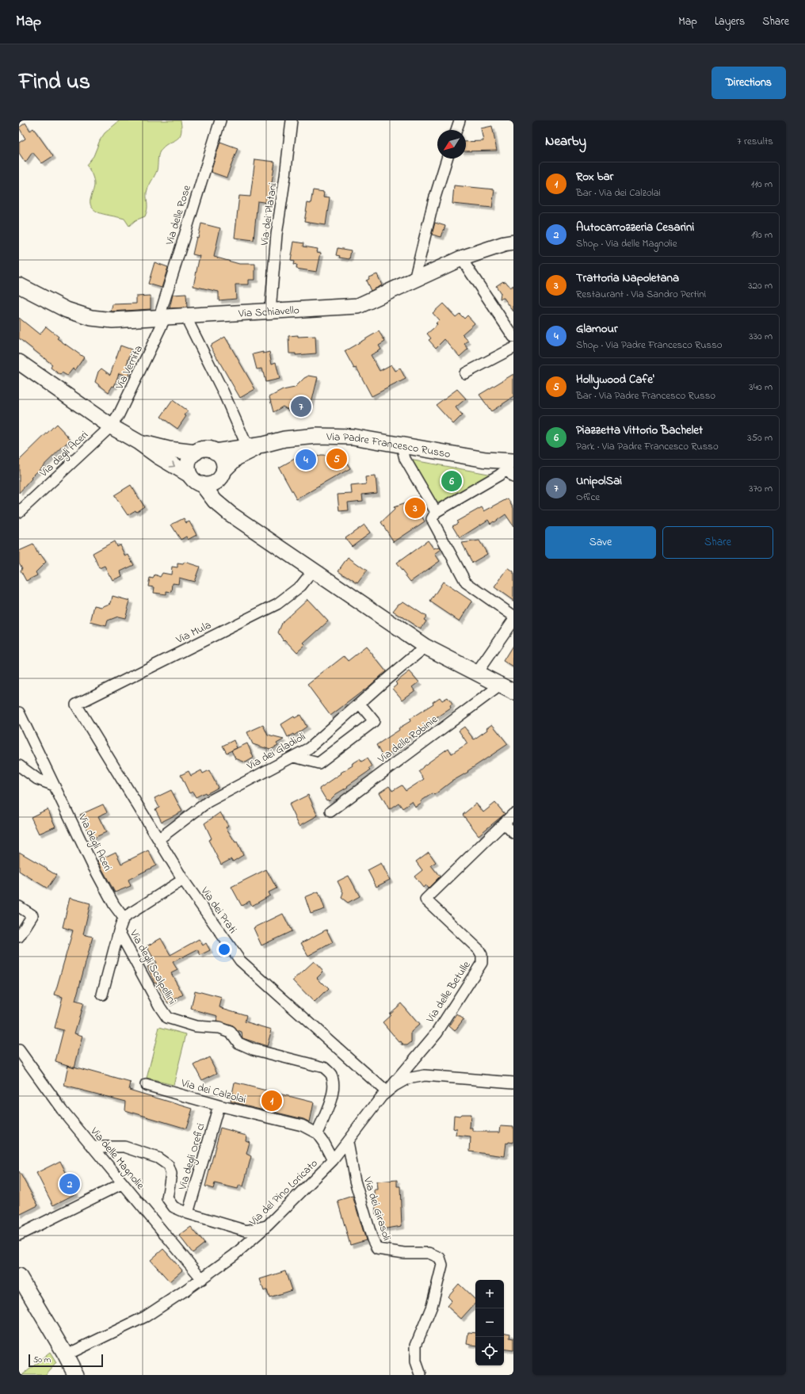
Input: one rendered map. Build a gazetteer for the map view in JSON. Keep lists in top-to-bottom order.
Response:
{
  "streets": {
    "street": [
      "Via dei Platani",
      "Via delle Rose",
      "Via Schiavello",
      "Via Vernita",
      "Via Padre Francesco Russo",
      "Via degli Aceri",
      "Via Mula",
      "Via delle Robinie",
      "Via dei Gladioli",
      "Via dei Prati",
      "Via degli Scalpellini",
      "Via delle Betulle",
      "Via dei Calzolai",
      "Via degli Orefici",
      "Via delle Magnolie",
      "Via del Pino Loricato",
      "Via dei Girasoli"
    ]
  },
  "crossings": [
    ["Via dei Platani", "Via Schiavello"],
    ["Via delle Rose", "Via Schiavello"],
    ["Via delle Rose", "Via Vernita"],
    ["Via Schiavello", "Via Vernita"],
    ["Via Vernita", "Via degli Aceri"],
    ["Via degli Aceri", "Via degli Scalpellini"],
    ["Via Mula", "Via dei Prati"],
    ["Via dei Gladioli", "Via dei Prati"],
    ["Via dei Prati", "Via delle Betulle"],
    ["Via dei Prati", "Via del Pino Loricato"],
    ["Via degli Scalpellini", "Via dei Calzolai"],
    ["Via delle Betulle", "Via del Pino Loricato"],
    ["Via dei Calzolai", "Via degli Orefici"],
    ["Via dei Calzolai", "Via del Pino Loricato"],
    ["Via delle Magnolie", "Via del Pino Loricato"],
    ["Via del Pino Loricato", "Via dei Girasoli"]
  ],
  "scale_bar": "50 m",
  "north": "bottom left",
  "page": {
    "header": "Map",
    "nav": ["Map", "Layers", "Share"],
    "title": "Find us",
    "buttons": [
      "Directions",
      ["Save", "Share"]
    ],
    "heading": ["Nearby", "7 results"],
    "list": [
      {
        "mark": "1",
        "name": "Rox bar",
        "note": "Bar · Via dei Calzolai",
        "value": "110 m"
      },
      {
        "mark": "2",
        "name": "Autocarrozzeria Cesarini",
        "note": "Shop · Via delle Magnolie",
        "value": "190 m"
      },
      {
        "mark": "3",
        "name": "Trattoria Napoletana",
        "note": "Restaurant · Via Sandro Pertini",
        "value": "320 m"
      },
      {
        "mark": "4",
        "name": "Glamour",
        "note": "Shop · Via Padre Francesco Russo",
        "value": "330 m"
      },
      {
        "mark": "5",
        "name": "Hollywood Cafe'",
        "note": "Bar · Via Padre Francesco Russo",
        "value": "340 m"
      },
      {
        "mark": "6",
        "name": "Piazzetta Vittorio Bachelet",
        "note": "Park · Via Padre Francesco Russo",
        "value": "350 m"
      },
      {
        "mark": "7",
        "name": "UnipolSai",
        "note": "Office",
        "value": "370 m"
      }
    ],
    "pins": [
      "7",
      "5",
      "4",
      "6",
      "3",
      "1",
      "2"
    ],
    "map_buttons": ["+", "−"],
    "scale": "50 m"
  }
}
